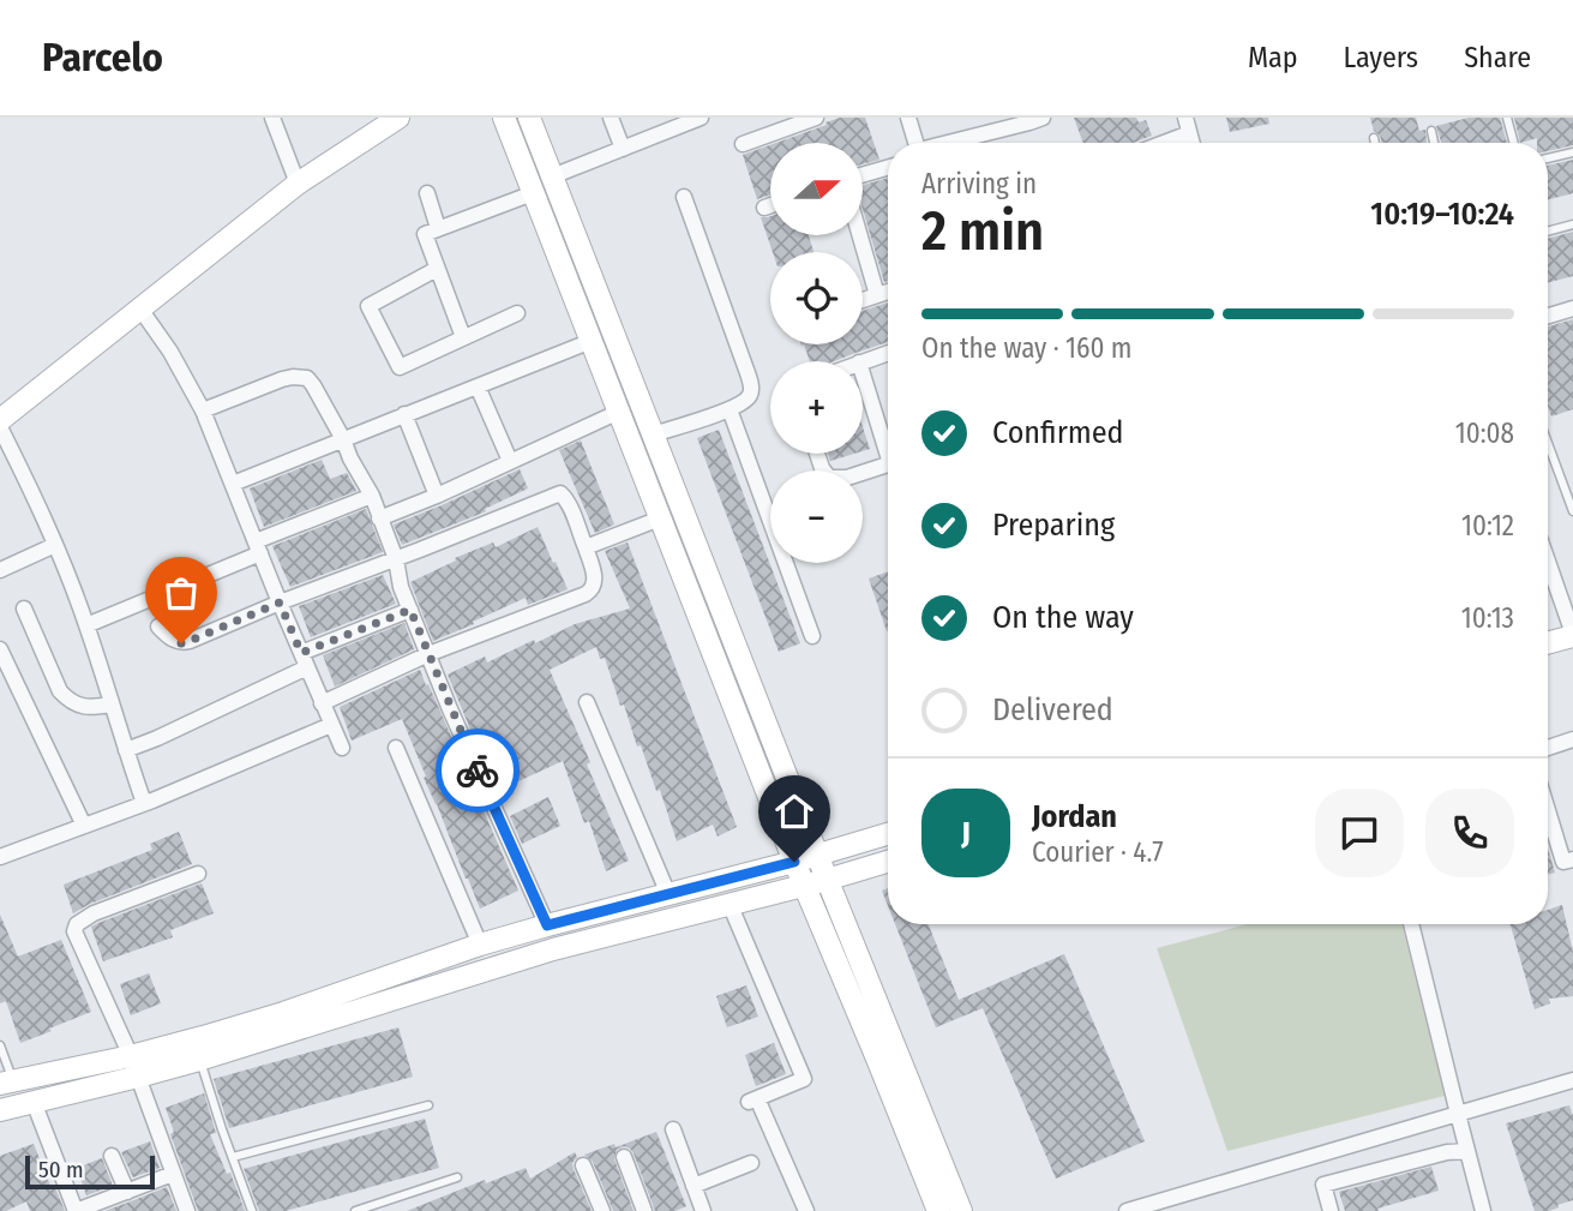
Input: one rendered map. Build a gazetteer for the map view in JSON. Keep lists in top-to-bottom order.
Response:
{
  "scale_bar": "50 m",
  "north": "right",
  "page": {
    "header": "Parcelo",
    "nav": ["Map", "Layers", "Share"],
    "map_buttons": ["+", "−"],
    "heading": ["2 min", "Arriving in", "10:19–10:24"],
    "panel": ["Jordan", "Courier · 4.7"],
    "bar": "On the way · 160 m",
    "list": [
      ["Confirmed", "10:08"],
      ["Preparing", "10:12"],
      ["On the way", "10:13"],
      "Delivered"
    ],
    "round": "J",
    "scale": "50 m"
  }
}
